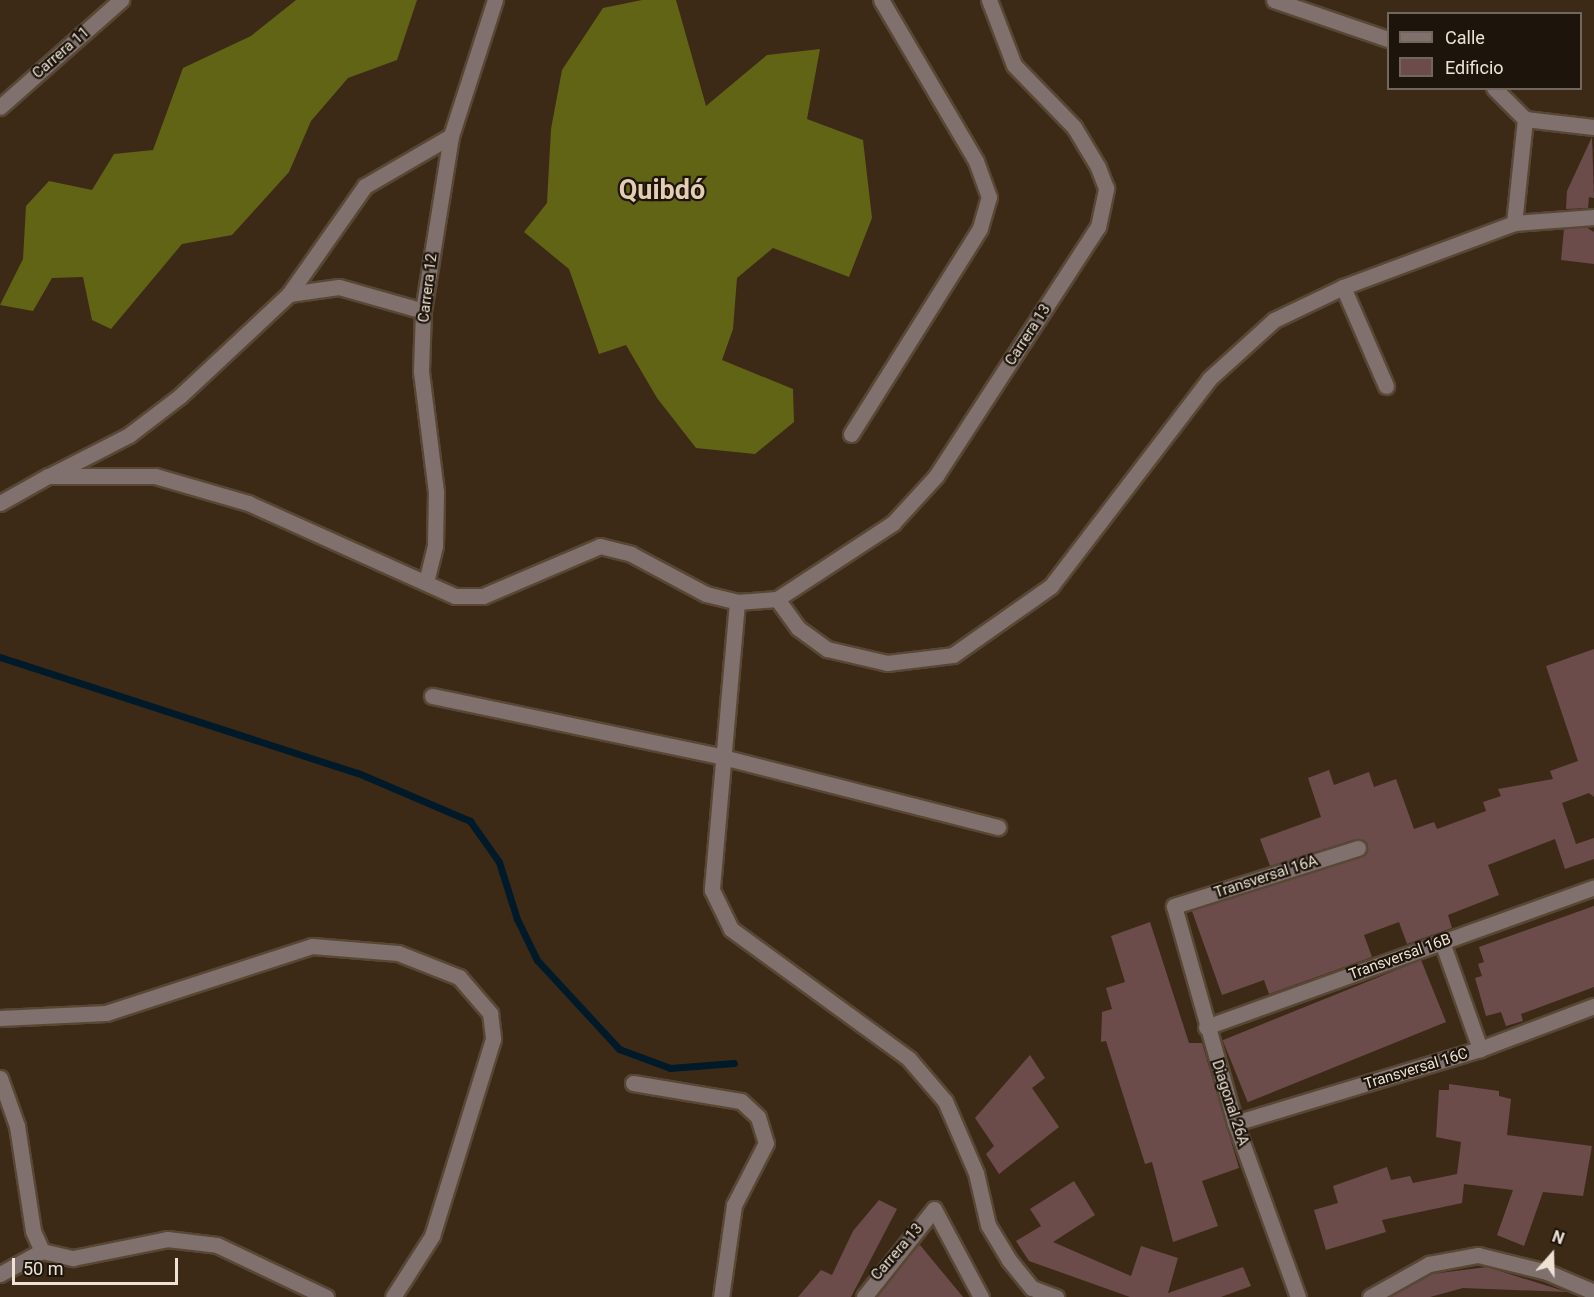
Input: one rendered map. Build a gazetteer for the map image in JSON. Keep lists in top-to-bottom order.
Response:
{
  "streets": {
    "street": [
      "Carrera 11",
      "Carrera 12",
      "Carrera 13",
      "Transversal 16A",
      "Transversal 16B",
      "Transversal 16C",
      "Diagonal 26A"
    ]
  },
  "crossings": [
    ["Transversal 16A", "Diagonal 26A"],
    ["Transversal 16B", "Diagonal 26A"],
    ["Transversal 16C", "Diagonal 26A"]
  ],
  "districts": ["Quibdó"],
  "legend": ["Calle", "Edificio"],
  "scale_bar": "50 m",
  "north": "top"
}
